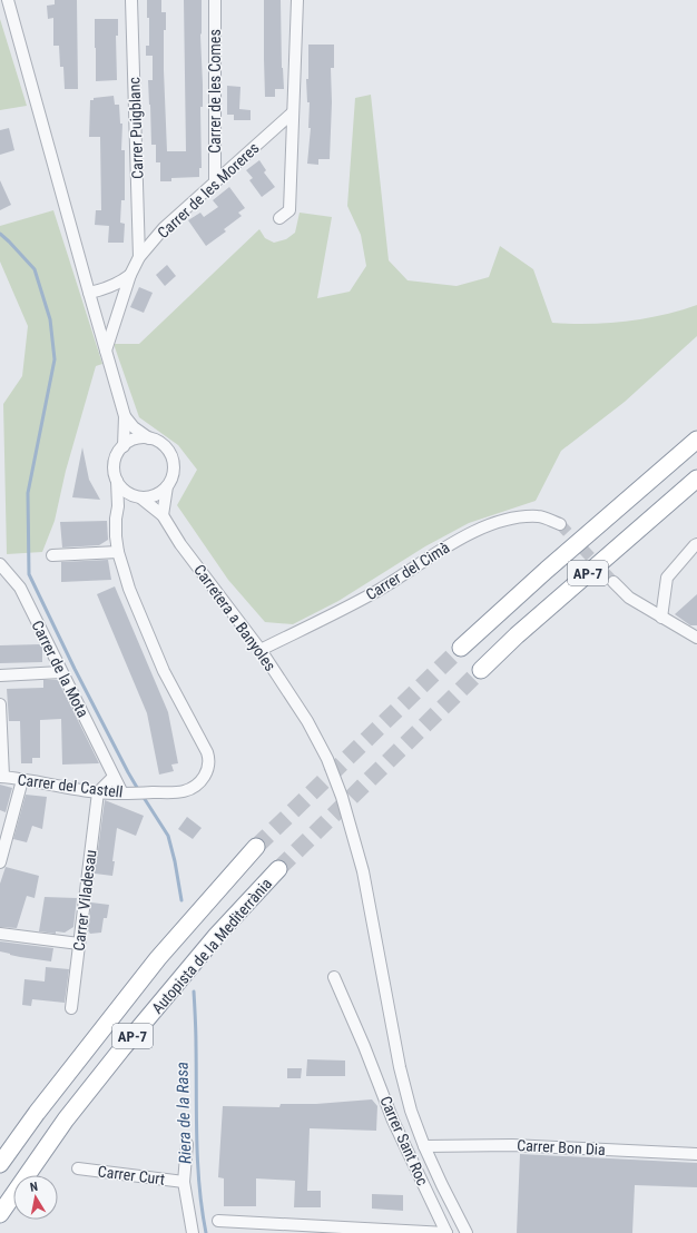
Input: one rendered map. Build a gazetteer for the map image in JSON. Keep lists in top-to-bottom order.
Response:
{
  "streets": {
    "highway": ["AP-7", "Autopista de la Mediterrània"],
    "street": [
      "Carrer de les Comes",
      "Carrer Puigblanc",
      "Carrer de les Moreres",
      "Carrer del Cimà",
      "Carretera a Banyoles",
      "Carrer de la Mota",
      "Carrer del Castell",
      "Carrer Viladesau",
      "Carrer Sant Roc",
      "Carrer Bon Dia",
      "Carrer Curt"
    ]
  },
  "crossings": [
    ["Carrer de les Comes", "Carrer de les Moreres"],
    ["Carrer Puigblanc", "Carrer de les Moreres"],
    ["Carrer del Cimà", "Carretera a Banyoles"],
    ["Carretera a Banyoles", "Carrer Bon Dia"],
    ["Carrer de la Mota", "Carrer del Castell"],
    ["Carrer del Castell", "Carrer Viladesau"]
  ],
  "water": ["Riera de la Rasa"],
  "north": "top"
}
